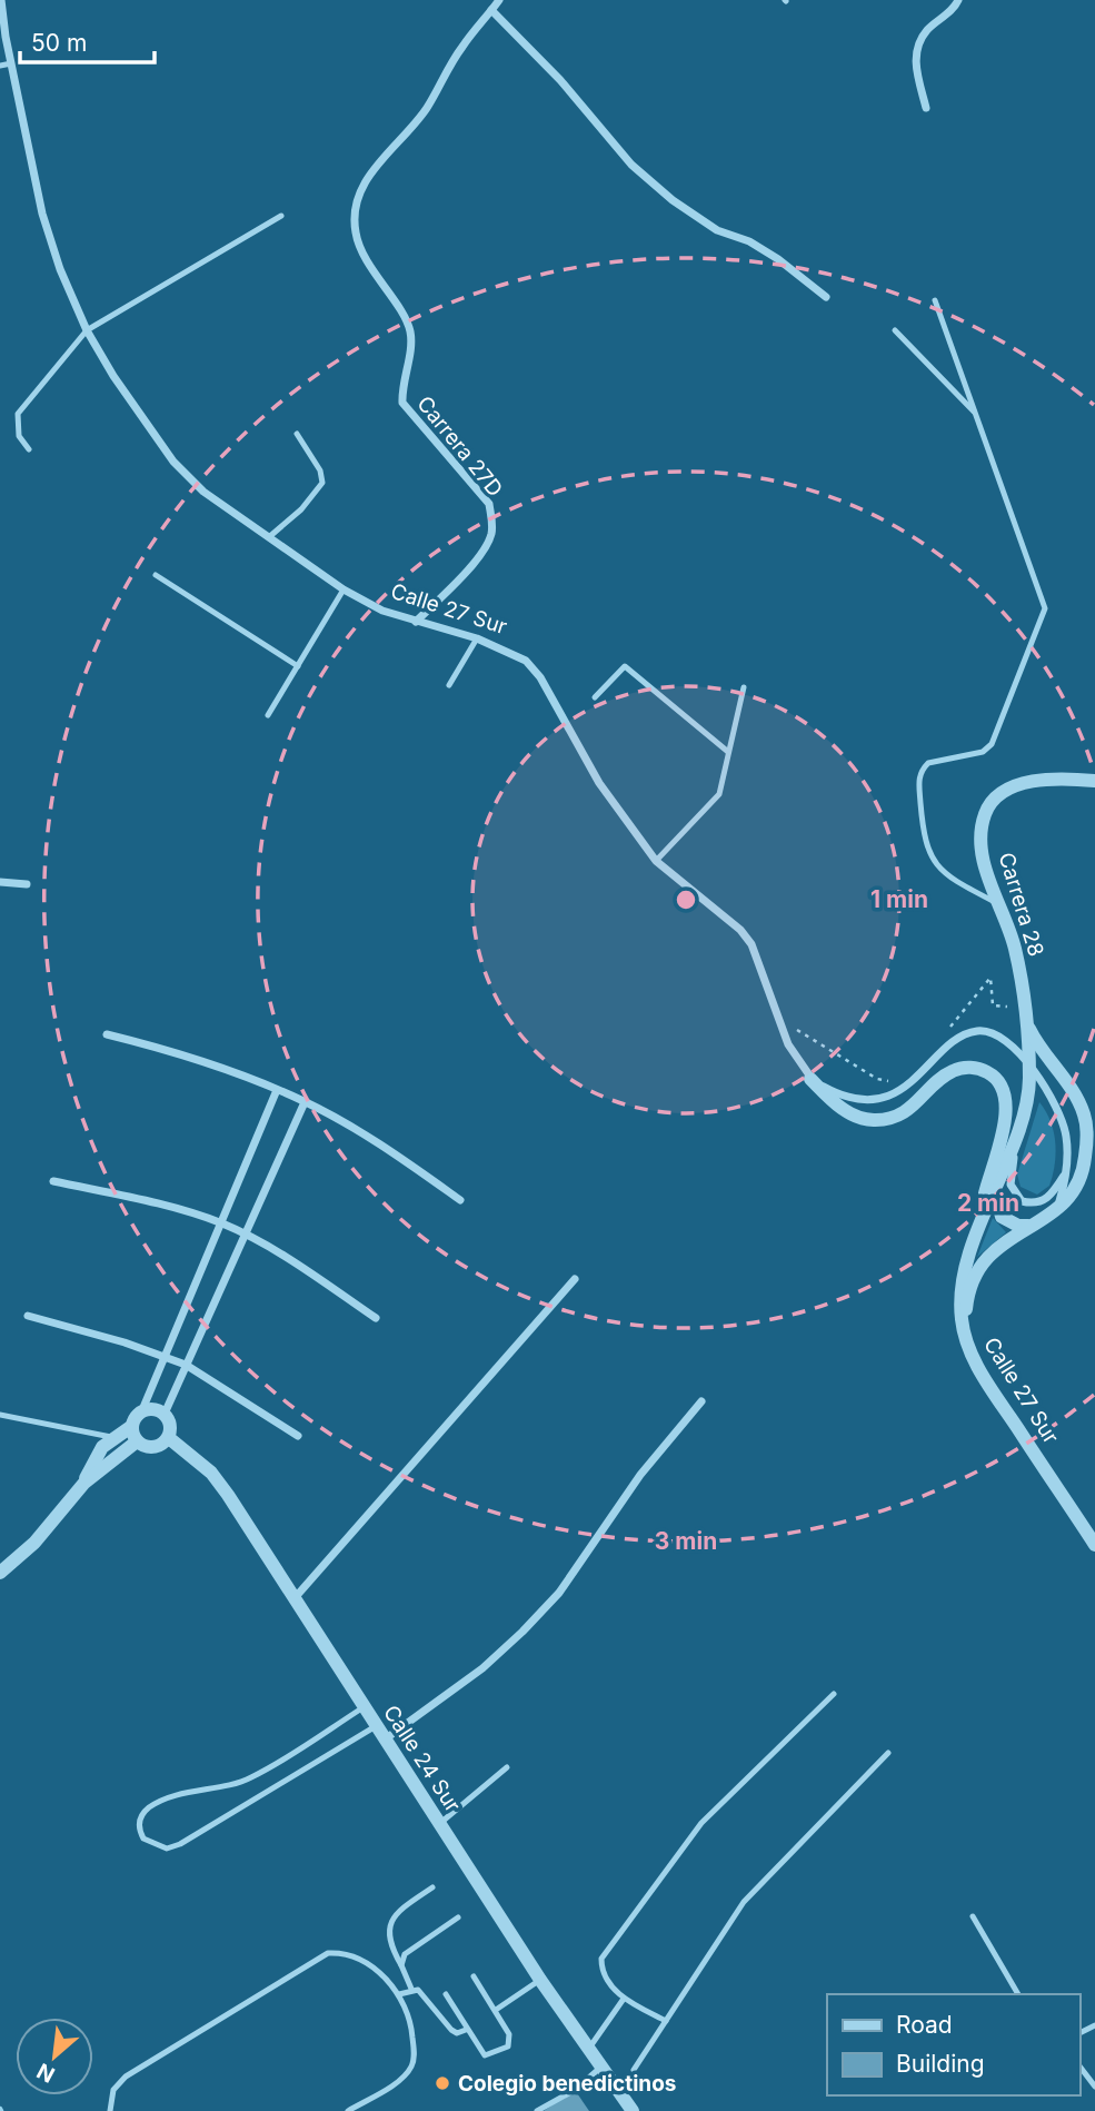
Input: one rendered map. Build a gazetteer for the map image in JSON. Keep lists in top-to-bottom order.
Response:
{
  "streets": {
    "street": [
      "Carrera 27D",
      "Calle 27 Sur",
      "Carrera 28",
      "Calle 24 Sur"
    ]
  },
  "crossings": [
    ["Carrera 27D", "Calle 27 Sur"],
    ["Calle 27 Sur", "Carrera 28"]
  ],
  "places": ["Colegio benedictinos"],
  "legend": ["Road", "Building"],
  "scale_bar": "50 m",
  "north": "bottom left",
  "rings": ["1 min", "2 min", "3 min"]
}
